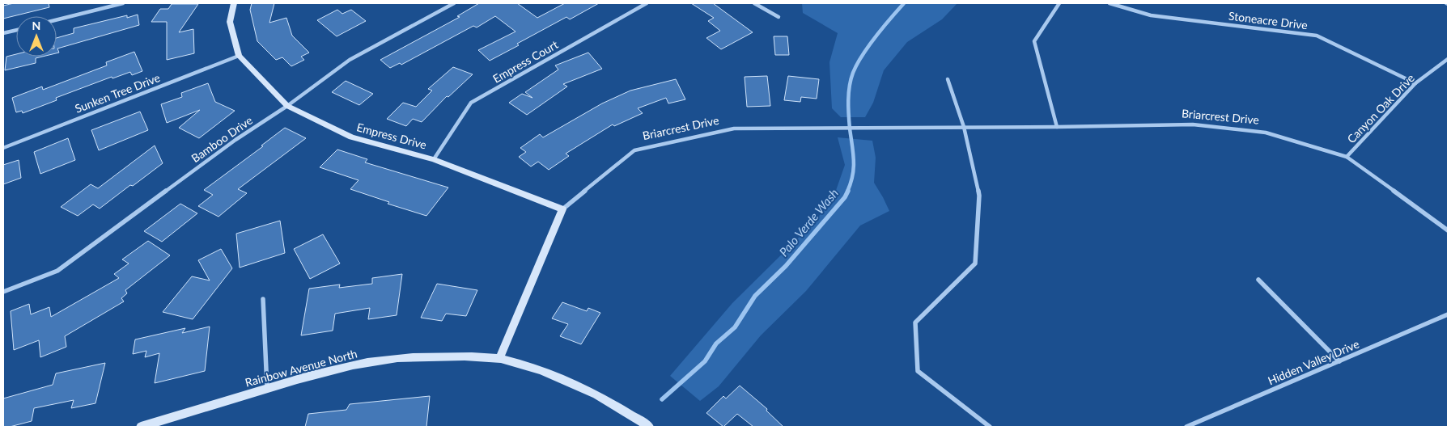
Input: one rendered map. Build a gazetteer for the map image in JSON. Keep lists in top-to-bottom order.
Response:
{
  "streets": {
    "street": [
      "Stoneacre Drive",
      "Empress Court",
      "Sunken Tree Drive",
      "Canyon Oak Drive",
      "Briarcrest Drive",
      "Empress Drive",
      "Bamboo Drive",
      "Hidden Valley Drive",
      "Rainbow Avenue North"
    ]
  },
  "crossings": [
    ["Stoneacre Drive", "Canyon Oak Drive"],
    ["Empress Court", "Empress Drive"],
    ["Sunken Tree Drive", "Empress Drive"],
    ["Canyon Oak Drive", "Briarcrest Drive"],
    ["Briarcrest Drive", "Empress Drive"],
    ["Briarcrest Drive", "Rainbow Avenue North"],
    ["Empress Drive", "Bamboo Drive"]
  ],
  "water": ["Palo Verde Wash"],
  "north": "top"
}
